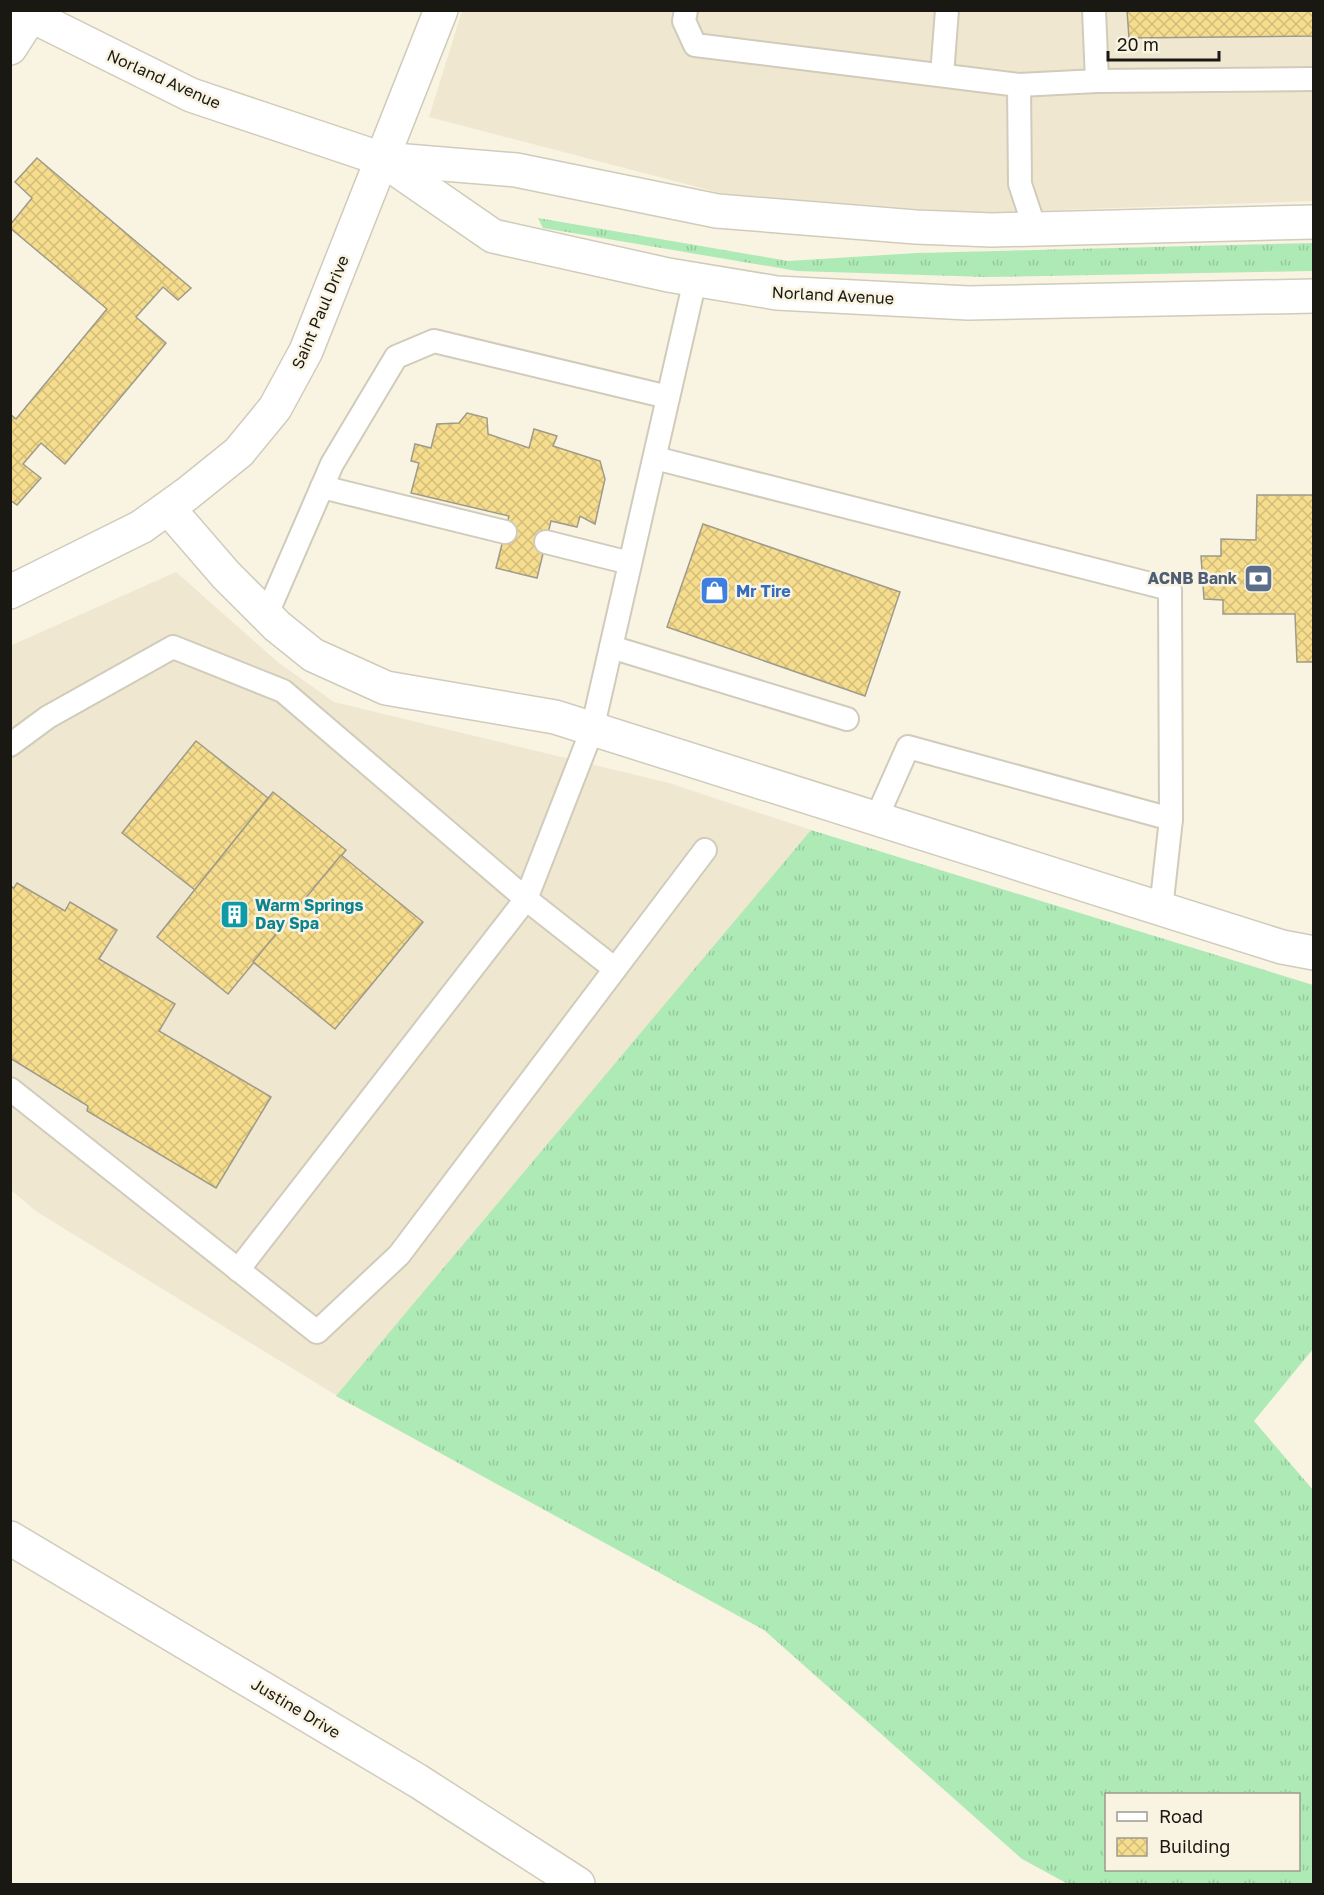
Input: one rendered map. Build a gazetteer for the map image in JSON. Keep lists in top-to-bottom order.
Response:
{
  "streets": {
    "street": ["Norland Avenue", "Saint Paul Drive", "Justine Drive"]
  },
  "crossings": [
    ["Norland Avenue", "Saint Paul Drive"]
  ],
  "places": {
    "bank": ["ACNB Bank"],
    "shop": ["Mr Tire"],
    "building": ["Warm Springs Day Spa"]
  },
  "legend": ["Road", "Building"],
  "scale_bar": "20 m"
}
